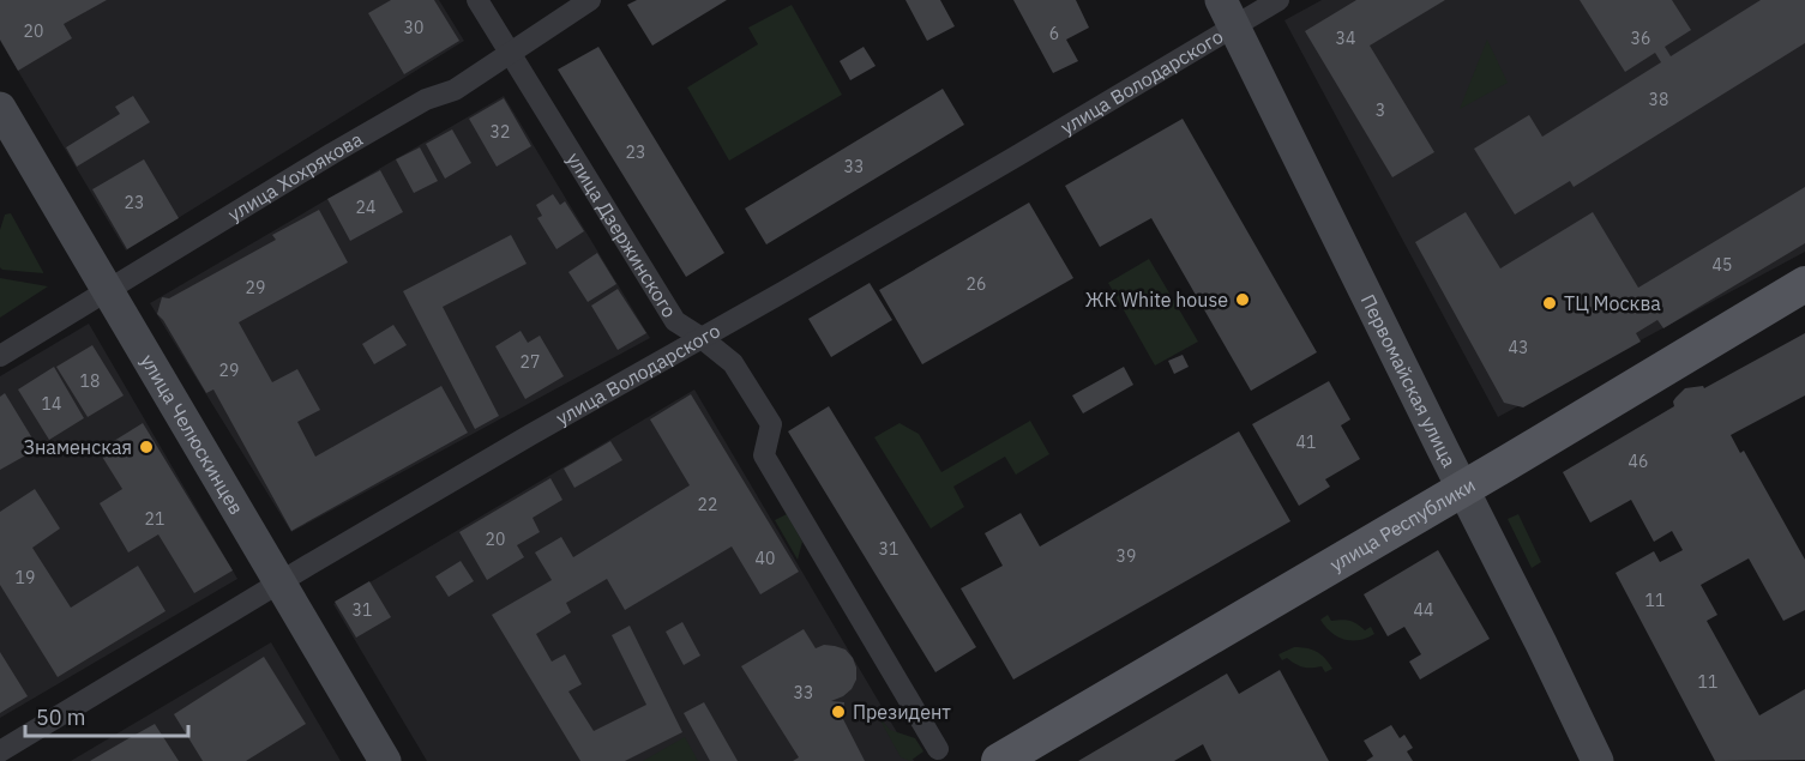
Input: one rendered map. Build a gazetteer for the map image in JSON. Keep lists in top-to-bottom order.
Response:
{
  "streets": {
    "main road": ["улица Республики"],
    "street": [
      "улица Володарского",
      "улица Хохрякова",
      "улица Дзержинского",
      "Первомайская улица",
      "улица Челюскинцев"
    ]
  },
  "crossings": [
    ["улица Володарского", "улица Дзержинского"],
    ["улица Володарского", "Первомайская улица"],
    ["улица Володарского", "улица Челюскинцев"],
    ["улица Хохрякова", "улица Дзержинского"],
    ["улица Хохрякова", "улица Челюскинцев"],
    ["Первомайская улица", "улица Республики"]
  ],
  "places": [
    "ЖК White house",
    "ТЦ Москва",
    "Знаменская",
    "Президент"
  ],
  "house_numbers": [
    "30",
    "20",
    "6",
    "34",
    "36",
    "38",
    "3",
    "32",
    "23",
    "33",
    "23",
    "24",
    "45",
    "26",
    "29",
    "43",
    "27",
    "29",
    "18",
    "14",
    "41",
    "46",
    "22",
    "21",
    "20",
    "31",
    "39",
    "40",
    "19",
    "11",
    "31",
    "44",
    "11",
    "33"
  ],
  "scale_bar": "50 m"
}
